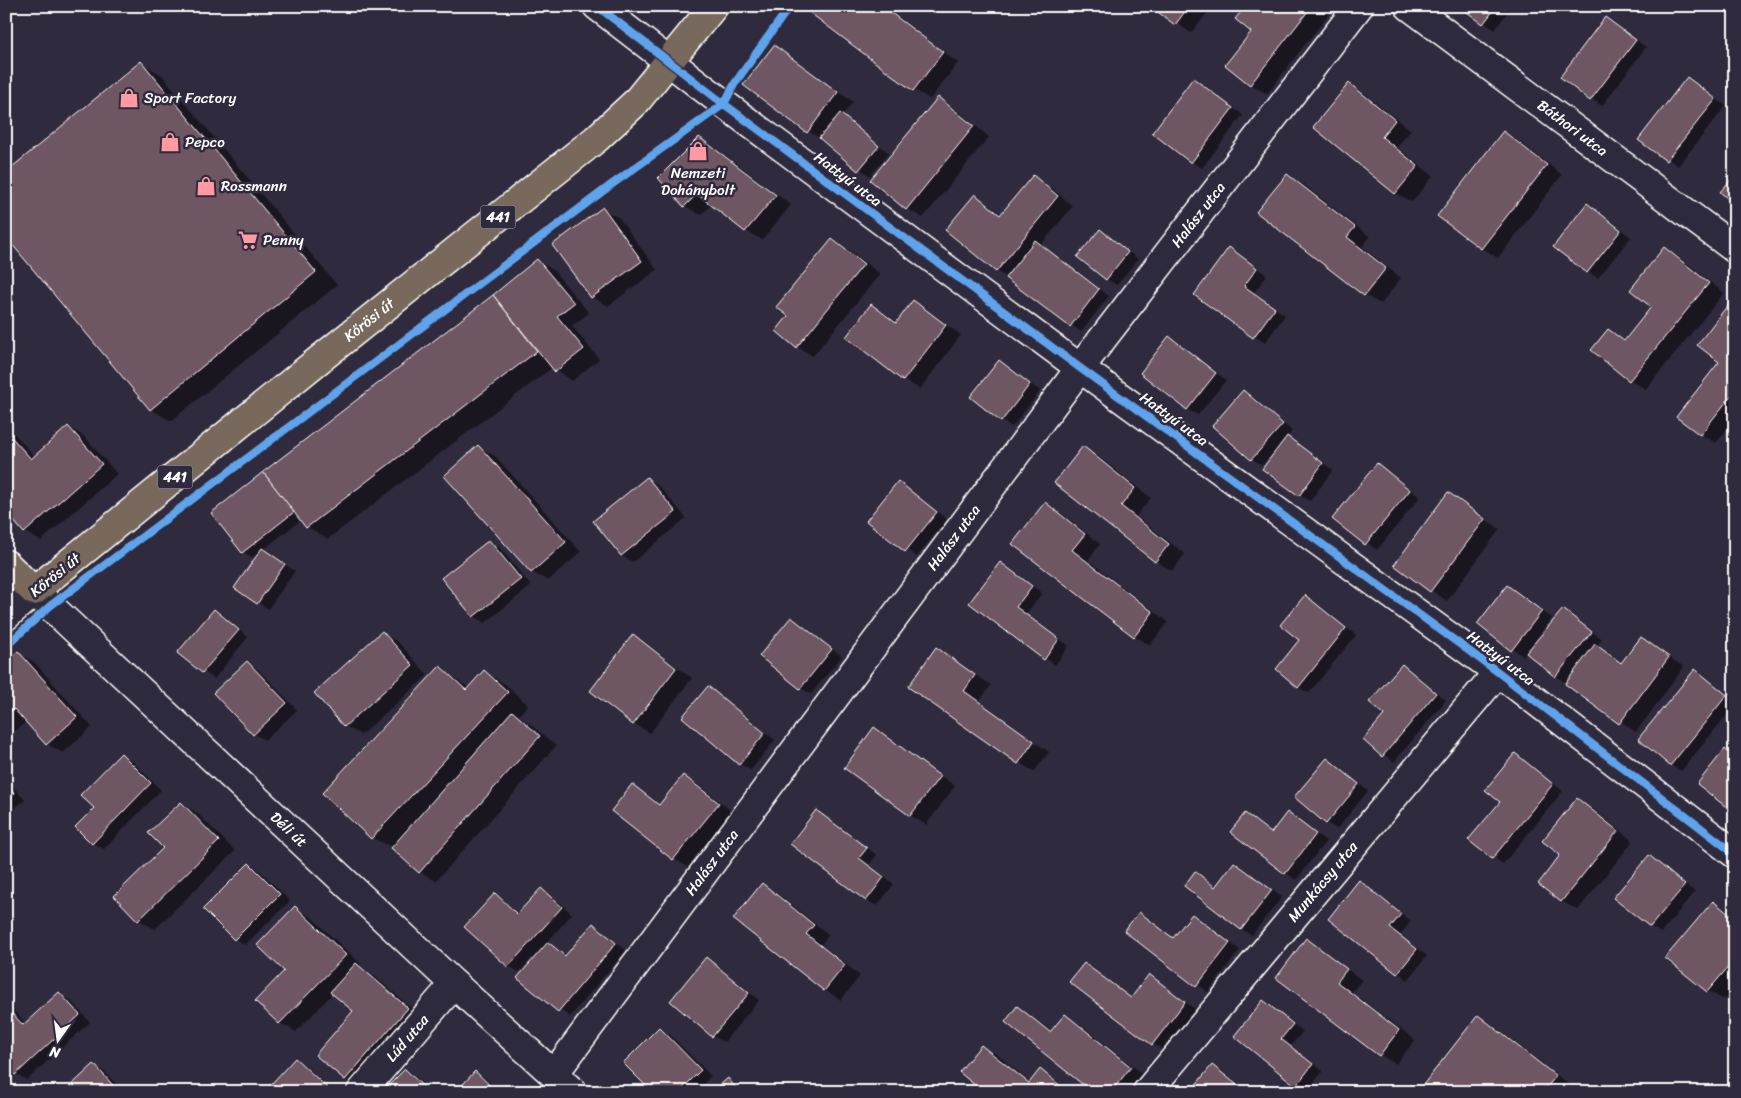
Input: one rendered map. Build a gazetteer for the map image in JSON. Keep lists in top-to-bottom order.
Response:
{
  "streets": {
    "main road": ["441", "Kőrösi út", "Déli út"],
    "street": [
      "Báthori utca",
      "Hattyú utca",
      "Halász utca",
      "Munkácsy utca",
      "Lúd utca"
    ]
  },
  "crossings": [
    ["Hattyú utca", "Halász utca"],
    ["Hattyú utca", "Kőrösi út"],
    ["Hattyú utca", "Munkácsy utca"],
    ["Halász utca", "Déli út"],
    ["Kőrösi út", "Déli út"],
    ["Déli út", "Lúd utca"]
  ],
  "places": {
    "shop": [
      "Sport Factory",
      "Pepco",
      "Nemzeti Dohánybolt",
      "Rossmann"
    ],
    "supermarket": ["Penny"]
  },
  "north": "bottom"
}
